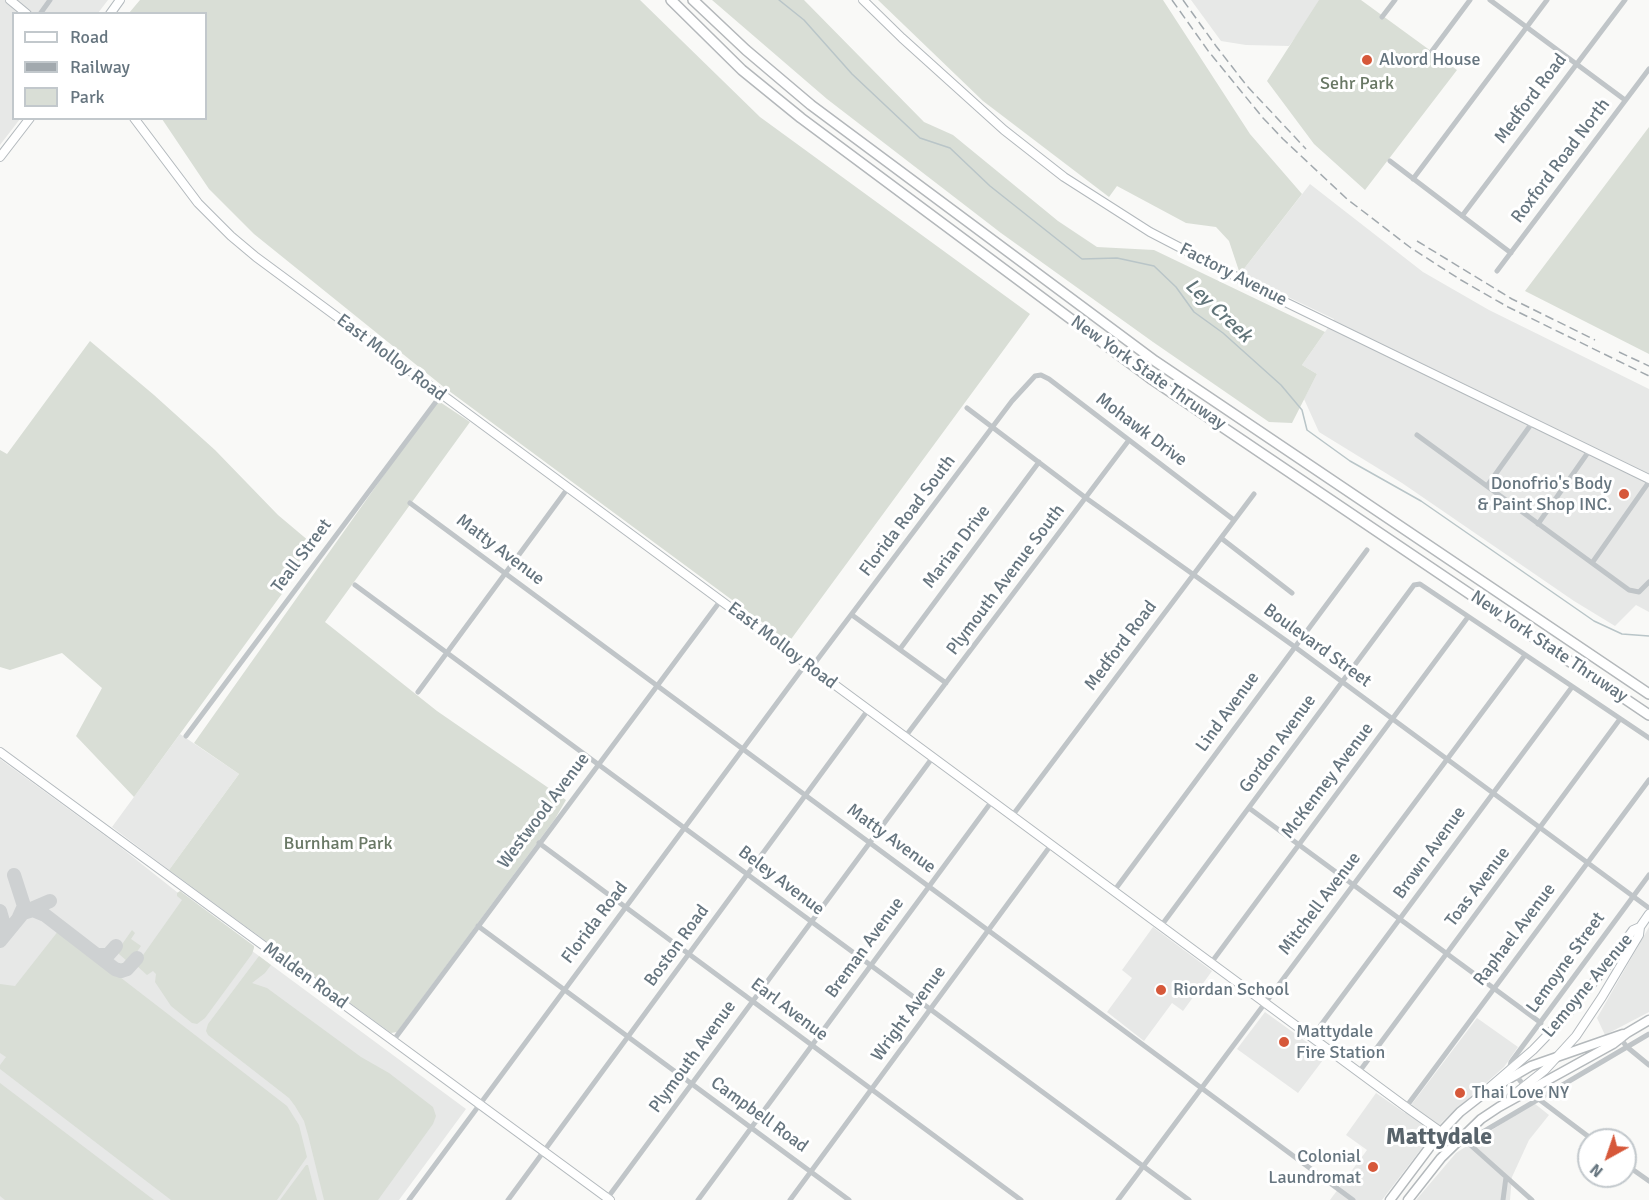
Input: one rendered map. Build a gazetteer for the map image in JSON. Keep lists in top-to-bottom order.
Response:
{
  "streets": {
    "highway": ["New York State Thruway"],
    "street": [
      "Medford Road",
      "Roxford Road North",
      "Factory Avenue",
      "East Molloy Road",
      "Mohawk Drive",
      "Florida Road South",
      "Marian Drive",
      "Matty Avenue",
      "Teall Street",
      "Plymouth Avenue South",
      "Boulevard Street",
      "Lind Avenue",
      "Gordon Avenue",
      "McKenney Avenue",
      "Westwood Avenue",
      "Brown Avenue",
      "Beley Avenue",
      "Toas Avenue",
      "Mitchell Avenue",
      "Florida Road",
      "Raphael Avenue",
      "Boston Road",
      "Breman Avenue",
      "Lemoyne Street",
      "Malden Road",
      "Lemoyne Avenue",
      "Earl Avenue",
      "Wright Avenue",
      "Plymouth Avenue",
      "Campbell Road"
    ]
  },
  "crossings": [
    ["Medford Road", "East Molloy Road"],
    ["Medford Road", "Mohawk Drive"],
    ["Medford Road", "Boulevard Street"],
    ["East Molloy Road", "Florida Road South"],
    ["East Molloy Road", "Teall Street"],
    ["East Molloy Road", "Plymouth Avenue South"],
    ["East Molloy Road", "Lind Avenue"],
    ["East Molloy Road", "Gordon Avenue"],
    ["East Molloy Road", "McKenney Avenue"],
    ["East Molloy Road", "Westwood Avenue"],
    ["East Molloy Road", "Brown Avenue"],
    ["East Molloy Road", "Toas Avenue"],
    ["East Molloy Road", "Mitchell Avenue"],
    ["East Molloy Road", "Florida Road"],
    ["East Molloy Road", "Raphael Avenue"],
    ["East Molloy Road", "Boston Road"],
    ["East Molloy Road", "Breman Avenue"],
    ["East Molloy Road", "Wright Avenue"],
    ["East Molloy Road", "Plymouth Avenue"],
    ["Mohawk Drive", "Florida Road South"],
    ["Mohawk Drive", "Plymouth Avenue South"],
    ["Florida Road South", "Boulevard Street"],
    ["Florida Road South", "Florida Road"],
    ["Marian Drive", "Boulevard Street"],
    ["Matty Avenue", "Westwood Avenue"],
    ["Matty Avenue", "Mitchell Avenue"],
    ["Matty Avenue", "Florida Road"],
    ["Matty Avenue", "Boston Road"],
    ["Matty Avenue", "Breman Avenue"],
    ["Matty Avenue", "Wright Avenue"],
    ["Matty Avenue", "Plymouth Avenue"],
    ["Plymouth Avenue South", "Boulevard Street"],
    ["Boulevard Street", "Lind Avenue"],
    ["Boulevard Street", "Gordon Avenue"],
    ["Boulevard Street", "McKenney Avenue"],
    ["Boulevard Street", "Brown Avenue"],
    ["Boulevard Street", "Toas Avenue"],
    ["Boulevard Street", "Mitchell Avenue"],
    ["Boulevard Street", "Raphael Avenue"],
    ["Boulevard Street", "Lemoyne Street"],
    ["Gordon Avenue", "McKenney Avenue"],
    ["Westwood Avenue", "Beley Avenue"],
    ["Westwood Avenue", "Malden Road"],
    ["Westwood Avenue", "Earl Avenue"],
    ["Westwood Avenue", "Campbell Road"],
    ["Beley Avenue", "Mitchell Avenue"],
    ["Beley Avenue", "Florida Road"],
    ["Beley Avenue", "Boston Road"],
    ["Beley Avenue", "Breman Avenue"],
    ["Beley Avenue", "Wright Avenue"],
    ["Beley Avenue", "Plymouth Avenue"],
    ["Florida Road", "Malden Road"],
    ["Florida Road", "Earl Avenue"],
    ["Florida Road", "Campbell Road"],
    ["Boston Road", "Malden Road"],
    ["Boston Road", "Earl Avenue"],
    ["Boston Road", "Campbell Road"],
    ["Breman Avenue", "Earl Avenue"],
    ["Breman Avenue", "Campbell Road"],
    ["Lemoyne Street", "Lemoyne Avenue"],
    ["Malden Road", "Plymouth Avenue"],
    ["Earl Avenue", "Wright Avenue"],
    ["Earl Avenue", "Plymouth Avenue"],
    ["Wright Avenue", "Campbell Road"],
    ["Plymouth Avenue", "Campbell Road"]
  ],
  "districts": ["Mattydale"],
  "water": ["Ley Creek"],
  "parks": ["Sehr Park", "Burnham Park"],
  "places": [
    "Alvord House",
    "Donofrio's Body & Paint Shop INC.",
    "Riordan School",
    "Mattydale Fire Station",
    "Thai Love NY",
    "Colonial Laundromat"
  ],
  "legend": ["Road", "Railway", "Park"],
  "north": "bottom left"
}
